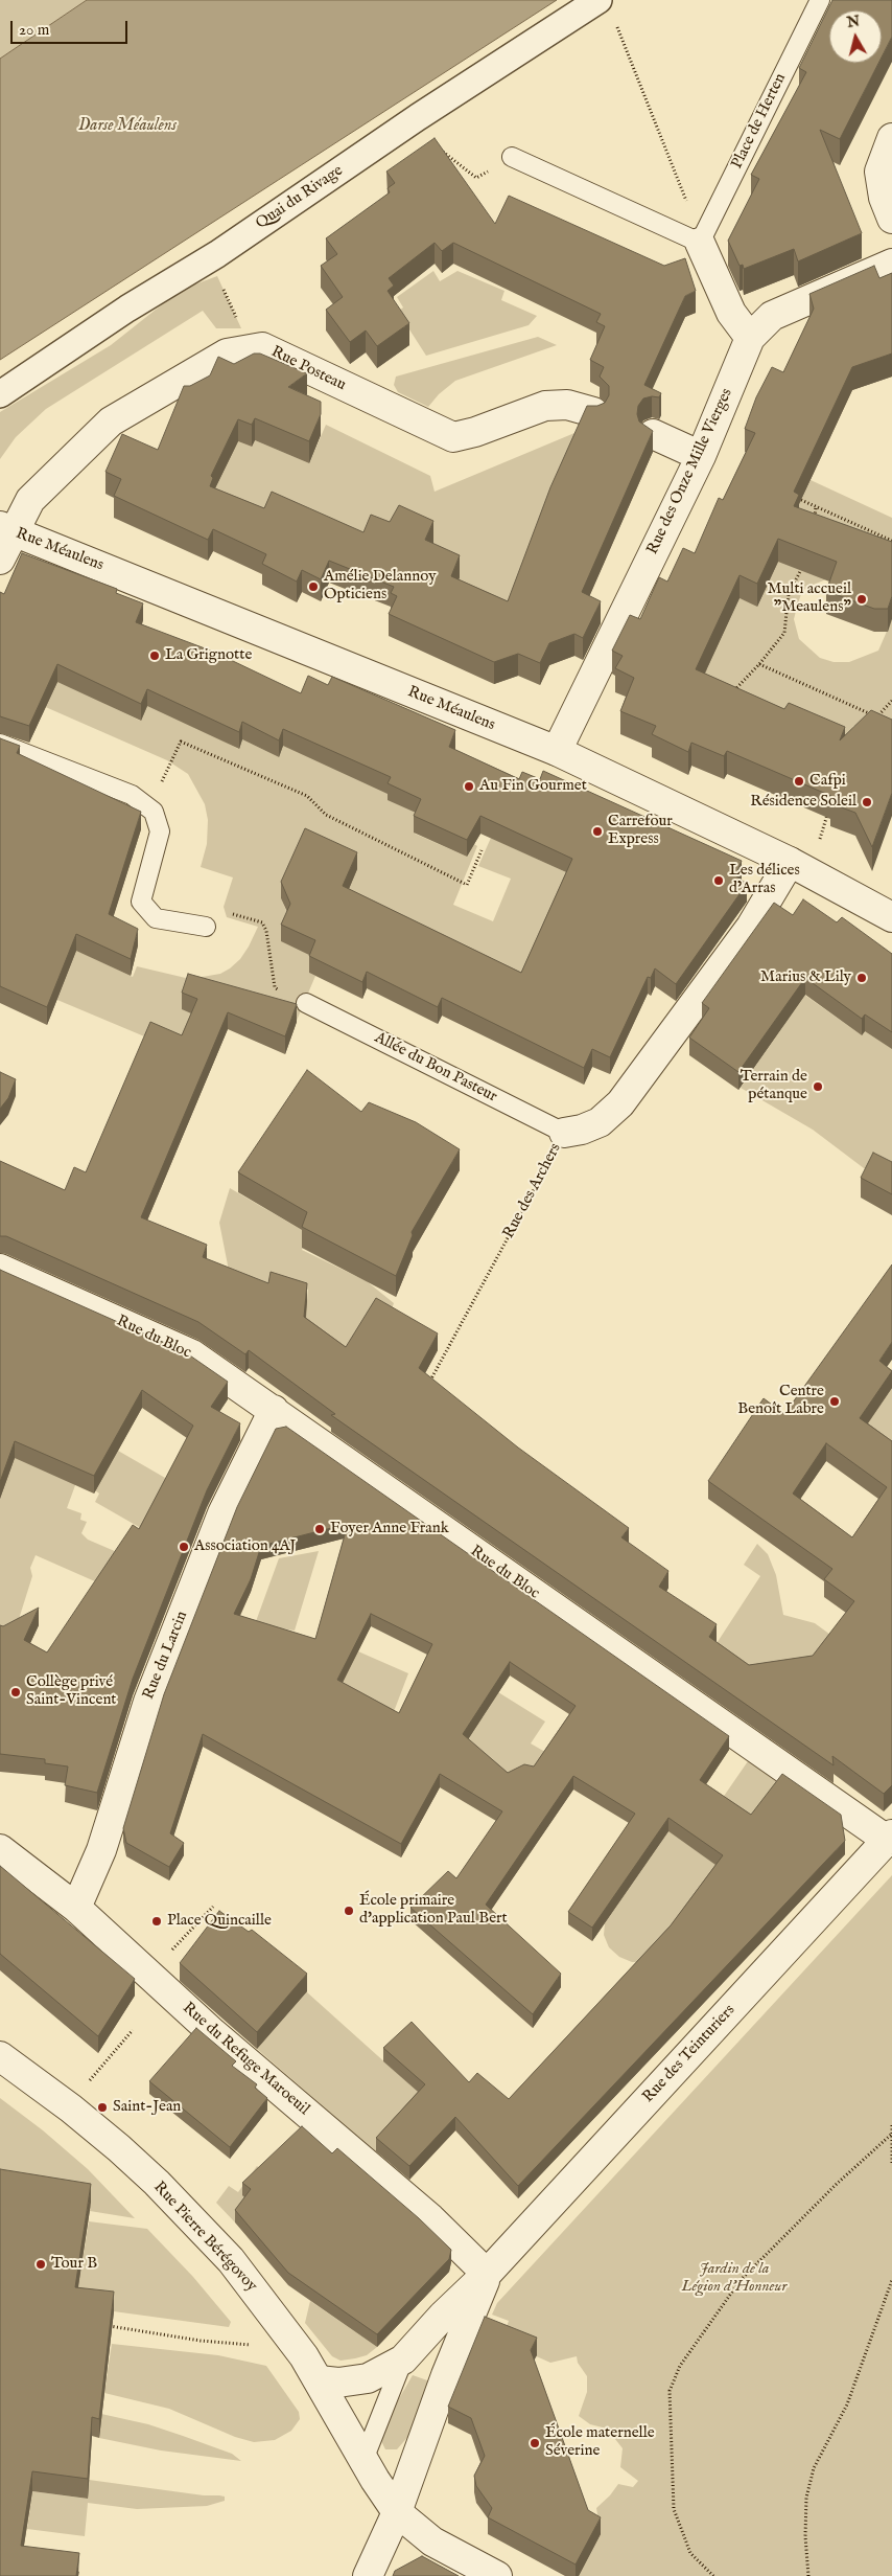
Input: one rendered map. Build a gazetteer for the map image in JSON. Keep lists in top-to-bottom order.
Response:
{
  "streets": {
    "street": [
      "Quai du Rivage",
      "Rue Posteau",
      "Rue des Onze Mille Vierges",
      "Rue Méaulens",
      "Rue des Archers",
      "Rue du Bloc",
      "Rue du Larcin",
      "Rue des Teinturiers",
      "Rue du Refuge Maroeuil",
      "Rue Pierre Bérégovoy"
    ],
    "lane": ["Place de Herten", "Allée du Bon Pasteur"]
  },
  "crossings": [
    ["Rue Posteau", "Rue Méaulens"],
    ["Rue des Onze Mille Vierges", "Rue Méaulens"],
    ["Rue Méaulens", "Rue des Archers"],
    ["Allée du Bon Pasteur", "Rue des Archers"],
    ["Rue du Bloc", "Rue du Larcin"],
    ["Rue du Bloc", "Rue des Teinturiers"],
    ["Rue du Larcin", "Rue du Refuge Maroeuil"],
    ["Rue des Teinturiers", "Rue du Refuge Maroeuil"],
    ["Rue des Teinturiers", "Rue Pierre Bérégovoy"]
  ],
  "water": ["Darse Méaulens"],
  "parks": ["Jardin de la Légion d'Honneur"],
  "places": [
    "Amélie Delannoy Opticiens",
    "Multi accueil \"Meaulens\"",
    "La Grignotte",
    "Cafpi",
    "Au Fin Gourmet",
    "Résidence Soleil",
    "Carrefour Express",
    "Les délices d’Arras",
    "Marius & Lily",
    "Terrain de pétanque",
    "Centre Benoît Labre",
    "Foyer Anne Frank",
    "Association 4AJ",
    "Collège privé Saint-Vincent",
    "École primaire d'application Paul Bert",
    "Place Quincaille",
    "Saint-Jean",
    "Tour B",
    "École maternelle Séverine"
  ],
  "scale_bar": "20 m",
  "north": "top"
}
